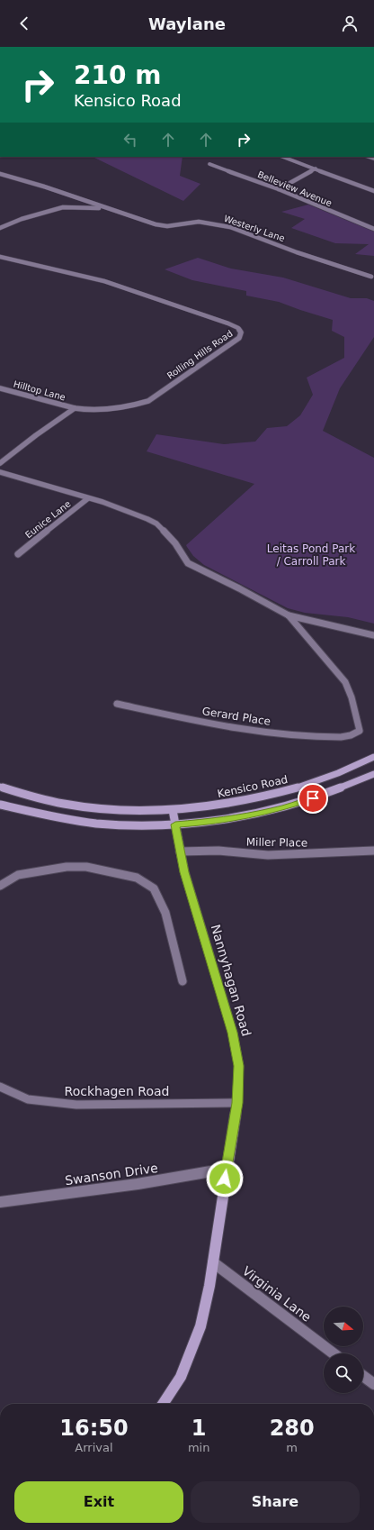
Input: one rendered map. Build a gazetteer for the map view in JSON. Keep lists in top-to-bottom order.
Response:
{
  "streets": {
    "street": [
      "Belleview Avenue",
      "Westerly Lane",
      "Rolling Hills Road",
      "Hilltop Lane",
      "Eunice Lane",
      "Gerard Place",
      "Kensico Road",
      "Miller Place",
      "Nannyhagan Road",
      "Rockhagen Road",
      "Swanson Drive",
      "Virginia Lane"
    ]
  },
  "crossings": [
    ["Rolling Hills Road", "Hilltop Lane"],
    ["Kensico Road", "Nannyhagan Road"],
    ["Miller Place", "Nannyhagan Road"],
    ["Nannyhagan Road", "Rockhagen Road"],
    ["Nannyhagan Road", "Swanson Drive"],
    ["Nannyhagan Road", "Virginia Lane"]
  ],
  "parks": ["Leitas Pond Park / Carroll Park"],
  "north": "right",
  "page": {
    "header": "Waylane",
    "turn": ["210 m", "Kensico Road"],
    "eta": [
      "16:50",
      "Arrival",
      "1",
      "min",
      "280",
      "m"
    ],
    "buttons": ["Exit", "Share"]
  }
}
